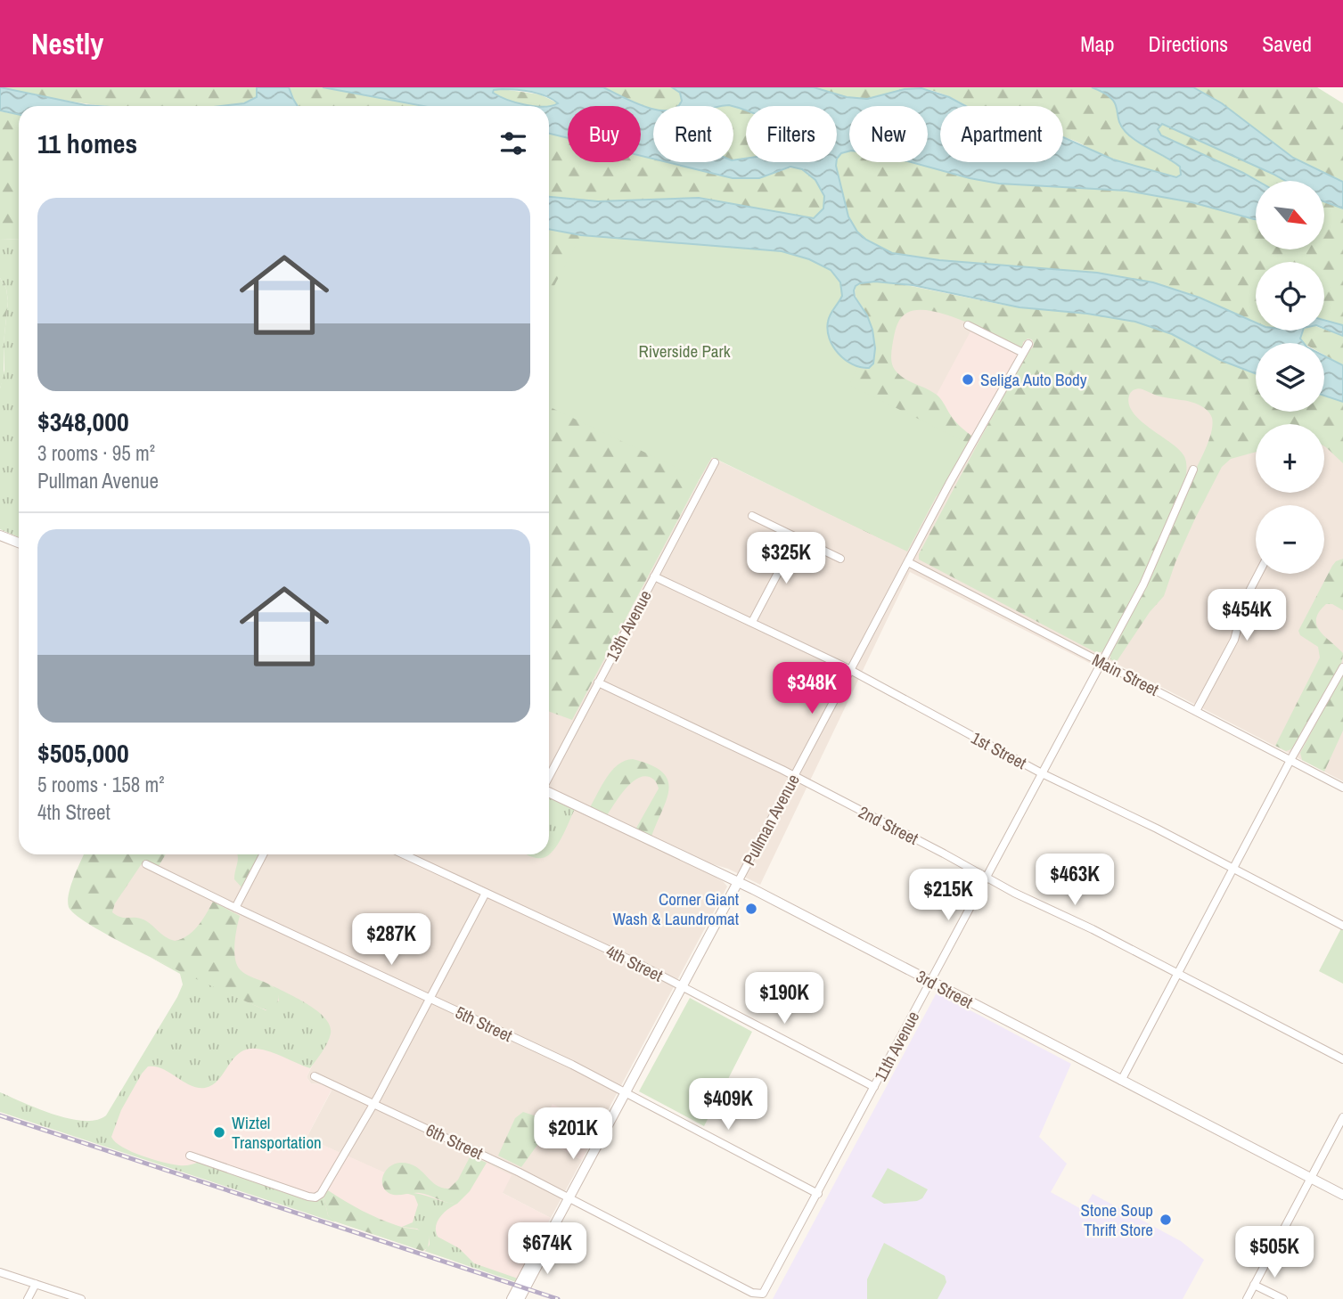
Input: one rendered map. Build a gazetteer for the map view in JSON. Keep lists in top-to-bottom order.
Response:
{
  "streets": {
    "street": [
      "13th Avenue",
      "Main Street",
      "1st Street",
      "Pullman Avenue",
      "2nd Street",
      "4th Street",
      "3rd Street",
      "5th Street",
      "11th Avenue",
      "6th Street"
    ]
  },
  "crossings": [
    ["13th Avenue", "1st Street"],
    ["13th Avenue", "2nd Street"],
    ["Main Street", "Pullman Avenue"],
    ["Main Street", "11th Avenue"],
    ["1st Street", "Pullman Avenue"],
    ["1st Street", "11th Avenue"],
    ["Pullman Avenue", "2nd Street"],
    ["Pullman Avenue", "4th Street"],
    ["Pullman Avenue", "3rd Street"],
    ["Pullman Avenue", "5th Street"],
    ["Pullman Avenue", "6th Street"],
    ["2nd Street", "11th Avenue"],
    ["4th Street", "11th Avenue"],
    ["3rd Street", "11th Avenue"],
    ["5th Street", "11th Avenue"],
    ["11th Avenue", "6th Street"]
  ],
  "parks": ["Riverside Park"],
  "places": [
    "Seliga Auto Body",
    "Corner Giant Wash & Laundromat",
    "Wiztel Transportation",
    "Stone Soup Thrift Store"
  ],
  "north": "bottom right",
  "page": {
    "header": "Nestly",
    "nav": ["Map", "Directions", "Saved"],
    "chip": [
      "Buy",
      "Rent",
      "Filters",
      "New",
      "Apartment"
    ],
    "heading": "11 homes",
    "map_buttons": ["+", "−"],
    "list": [
      {
        "name": "$348,000",
        "note": "3 rooms · 95 m² · Pullman Avenue"
      },
      {
        "name": "$505,000",
        "note": "5 rooms · 158 m² · 4th Street"
      }
    ],
    "price": [
      "$325K",
      "$454K",
      "$348K",
      "$463K",
      "$215K",
      "$287K",
      "$190K",
      "$409K",
      "$201K",
      "$674K",
      "$505K"
    ]
  }
}
